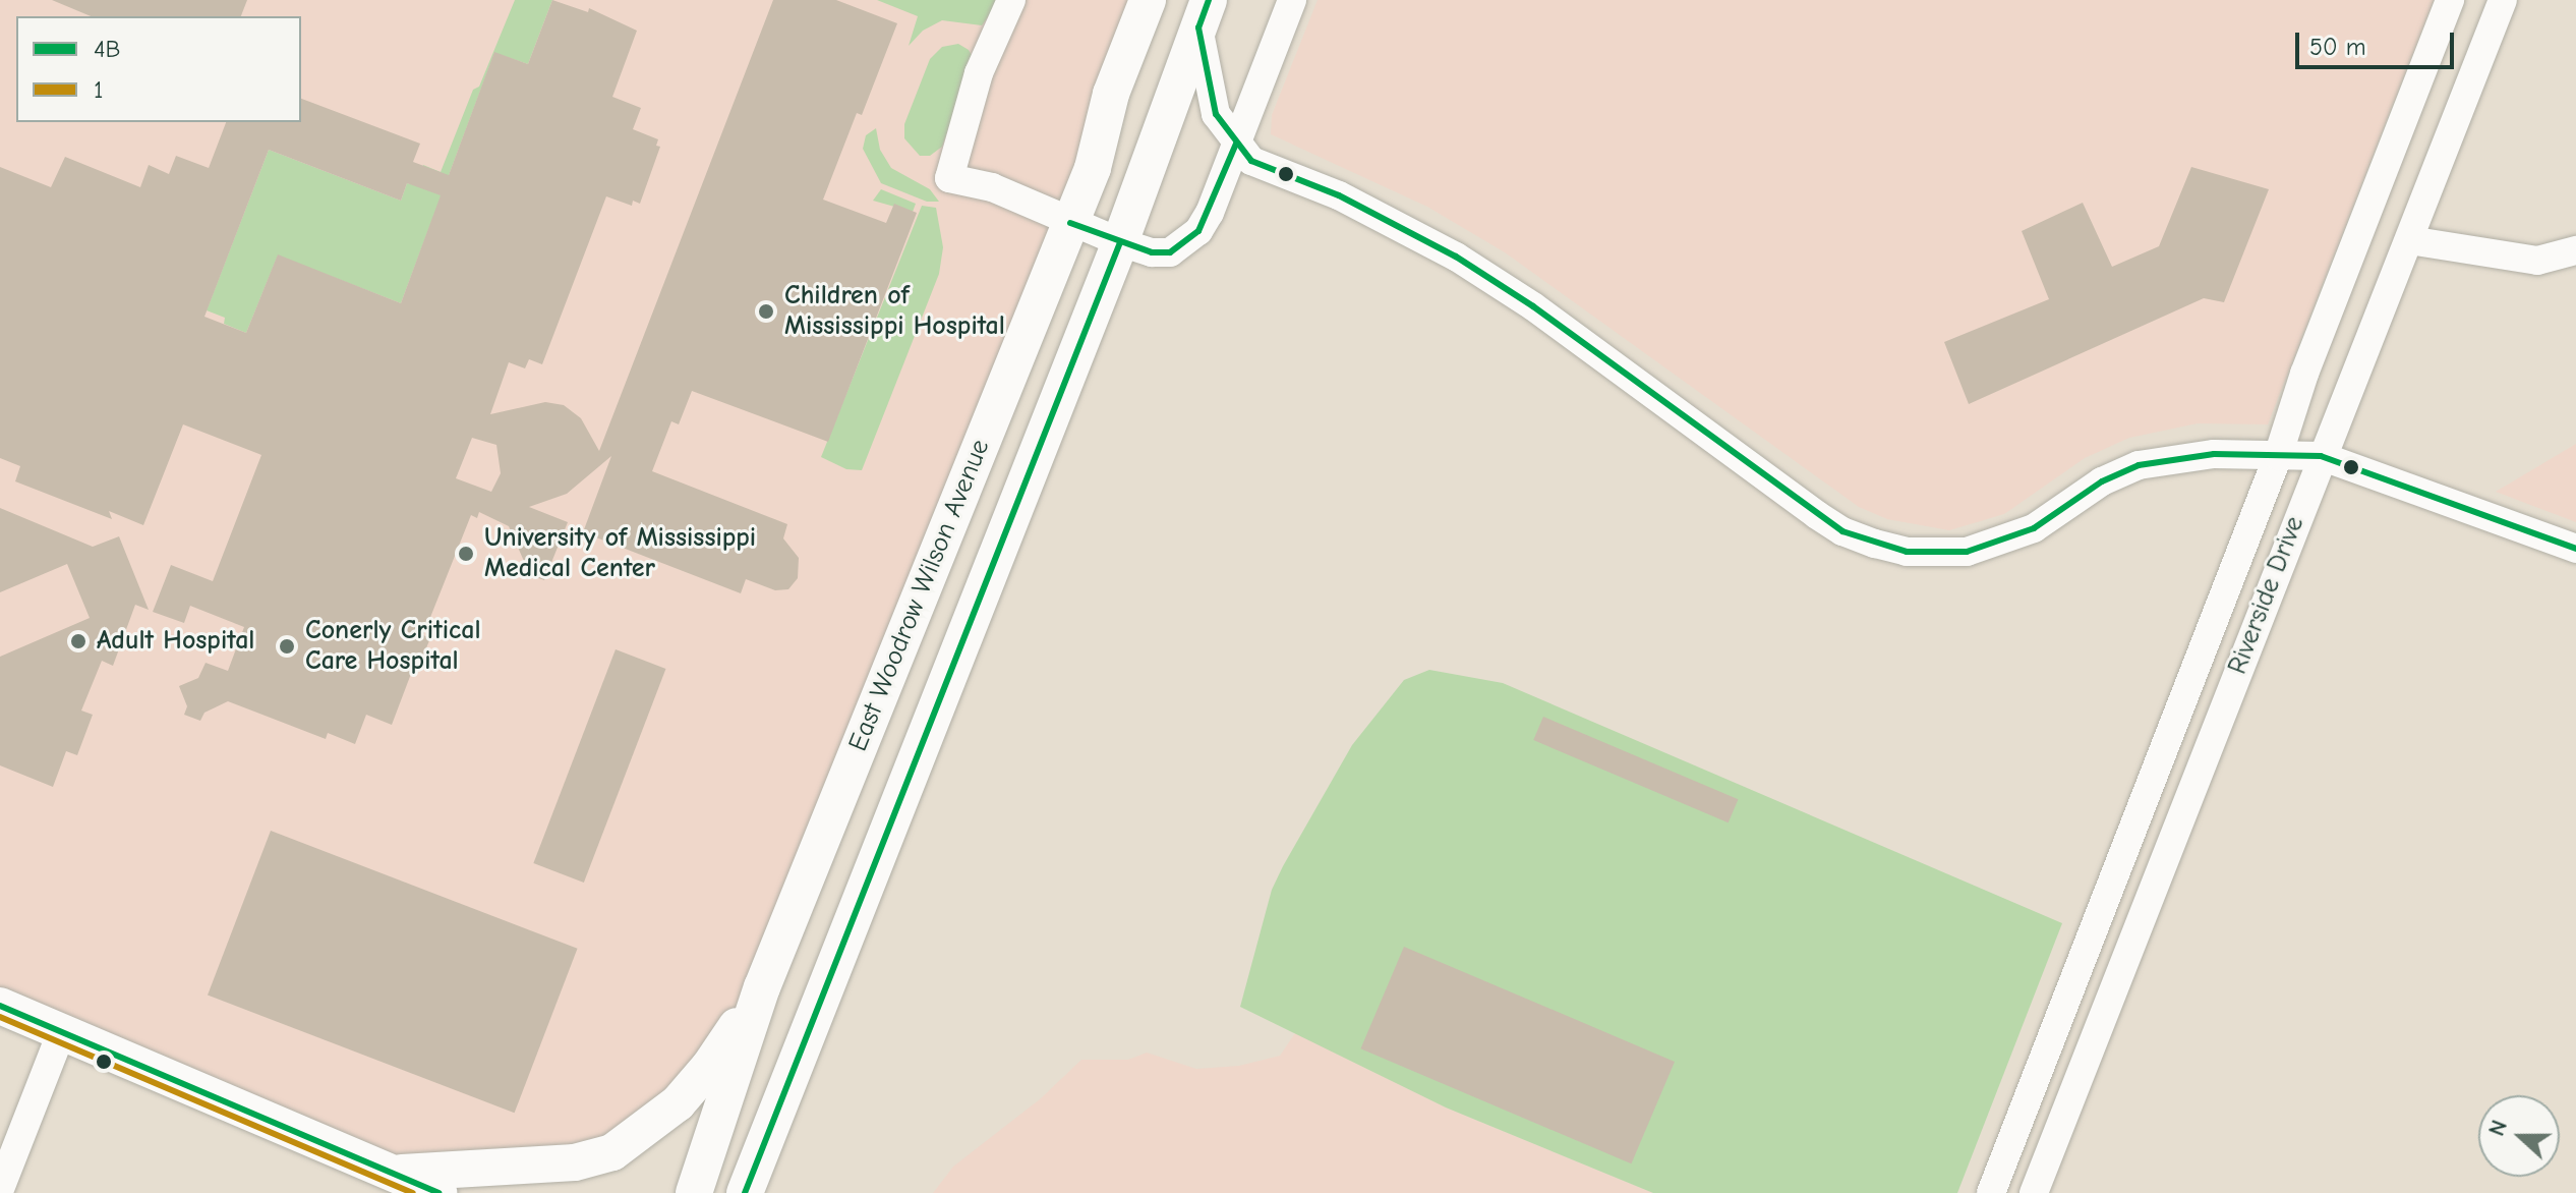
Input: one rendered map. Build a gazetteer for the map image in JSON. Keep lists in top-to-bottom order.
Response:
{
  "streets": {
    "main road": ["East Woodrow Wilson Avenue"],
    "street": ["Riverside Drive"]
  },
  "places": [
    "Children of Mississippi Hospital",
    "University of Mississippi Medical Center",
    "Adult Hospital",
    "Conerly Critical Care Hospital"
  ],
  "lines": ["transit line 4B", "transit line 1"],
  "legend": ["4B", "1"],
  "scale_bar": "50 m",
  "north": "left"
}
